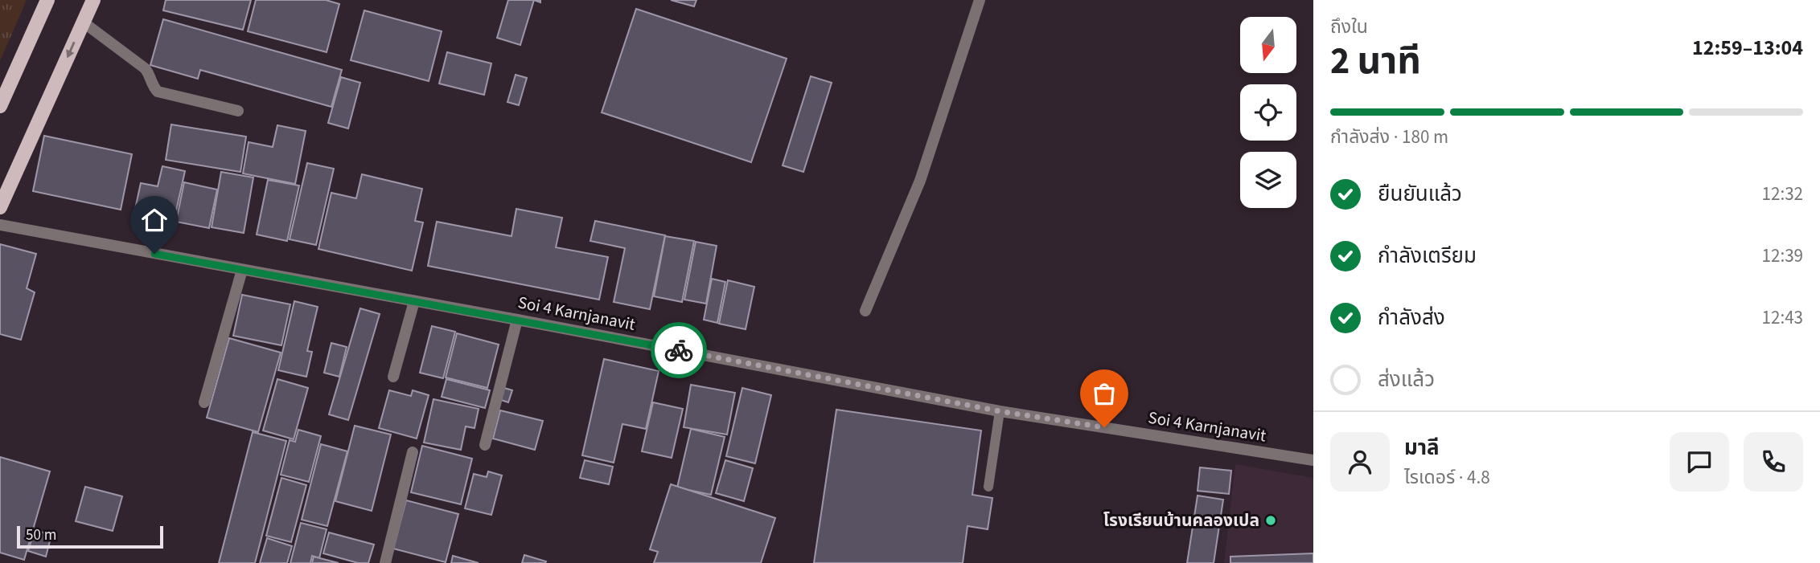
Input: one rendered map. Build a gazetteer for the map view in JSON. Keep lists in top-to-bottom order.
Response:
{
  "streets": {
    "street": ["Soi 4 Karnjanavit"]
  },
  "places": ["โรงเรียนบ้านคลองเปล"],
  "scale_bar": "50 m",
  "north": "bottom",
  "page": {
    "heading": ["2 นาที", "ถึงใน", "12:59–13:04"],
    "panel": ["มาลี", "ไรเดอร์ · 4.8"],
    "bar": "กำลังส่ง · 180 m",
    "list": [
      ["ยืนยันแล้ว", "12:32"],
      ["กำลังเตรียม", "12:39"],
      ["กำลังส่ง", "12:43"],
      "ส่งแล้ว"
    ],
    "scale": "50 m"
  }
}
